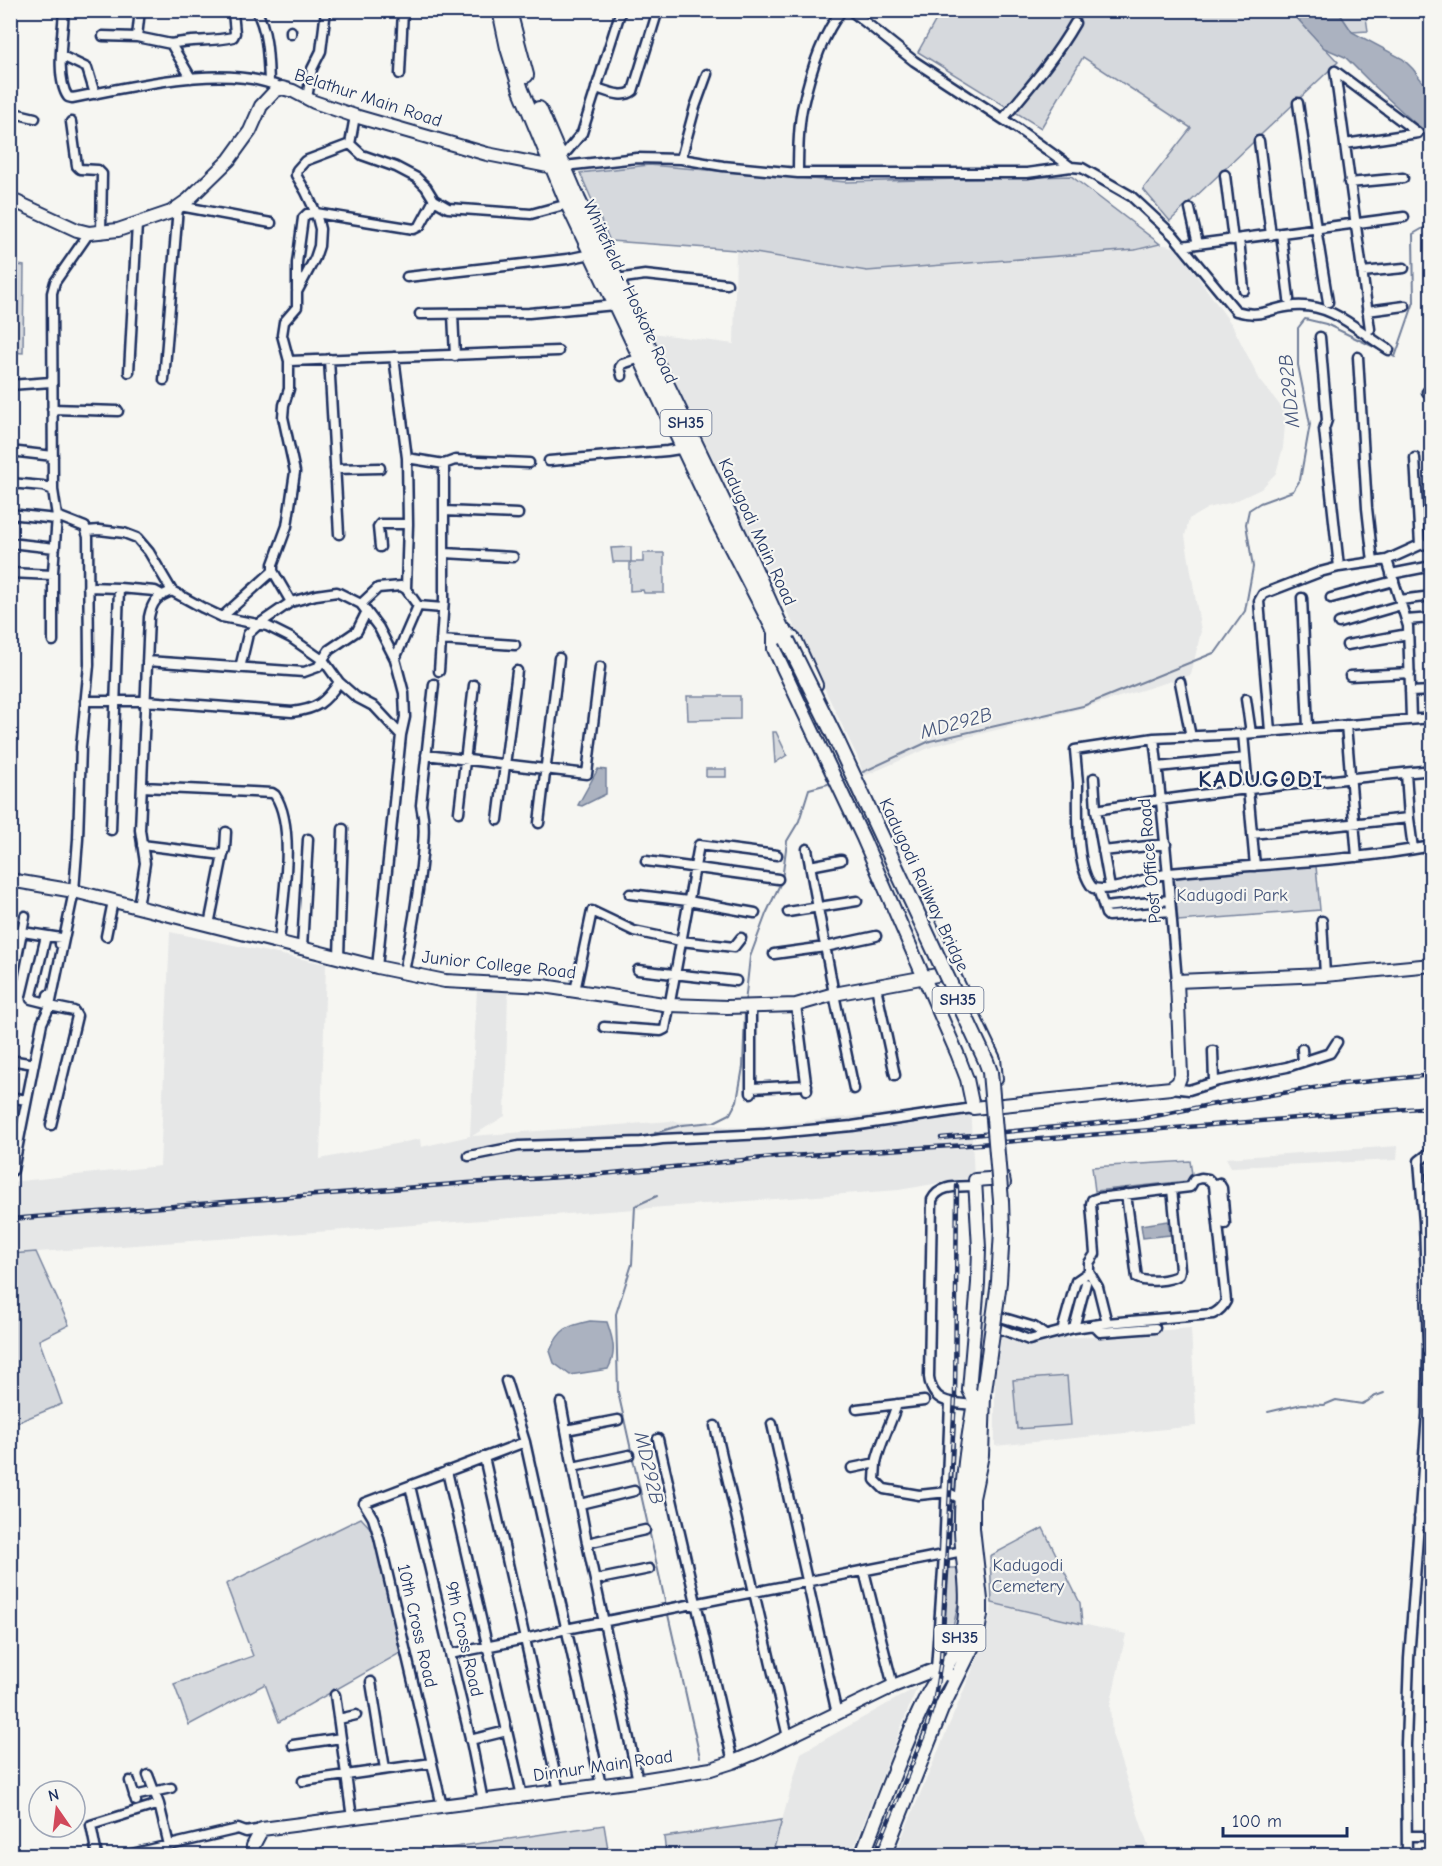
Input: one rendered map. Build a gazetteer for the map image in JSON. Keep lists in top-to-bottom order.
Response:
{
  "streets": {
    "main road": [
      "Whitefield - Hoskote Road",
      "SH35",
      "Kadugodi Main Road",
      "Kadugodi Railway Bridge"
    ],
    "street": [
      "Belathur Main Road",
      "Post Office Road",
      "Junior College Road",
      "10th Cross Road",
      "9th Cross Road",
      "Dinnur Main Road"
    ]
  },
  "crossings": [
    ["Belathur Main Road", "Whitefield - Hoskote Road"],
    ["Belathur Main Road", "Kadugodi Main Road"],
    ["Whitefield - Hoskote Road", "Kadugodi Main Road"],
    ["SH35", "Kadugodi Railway Bridge"],
    ["SH35", "Dinnur Main Road"],
    ["Kadugodi Main Road", "Kadugodi Railway Bridge"],
    ["10th Cross Road", "9th Cross Road"],
    ["10th Cross Road", "Dinnur Main Road"],
    ["9th Cross Road", "Dinnur Main Road"]
  ],
  "districts": ["KADUGODI"],
  "water": ["MD292B"],
  "parks": ["Kadugodi Park", "Kadugodi Cemetery"],
  "scale_bar": "100 m",
  "north": "top"
}
